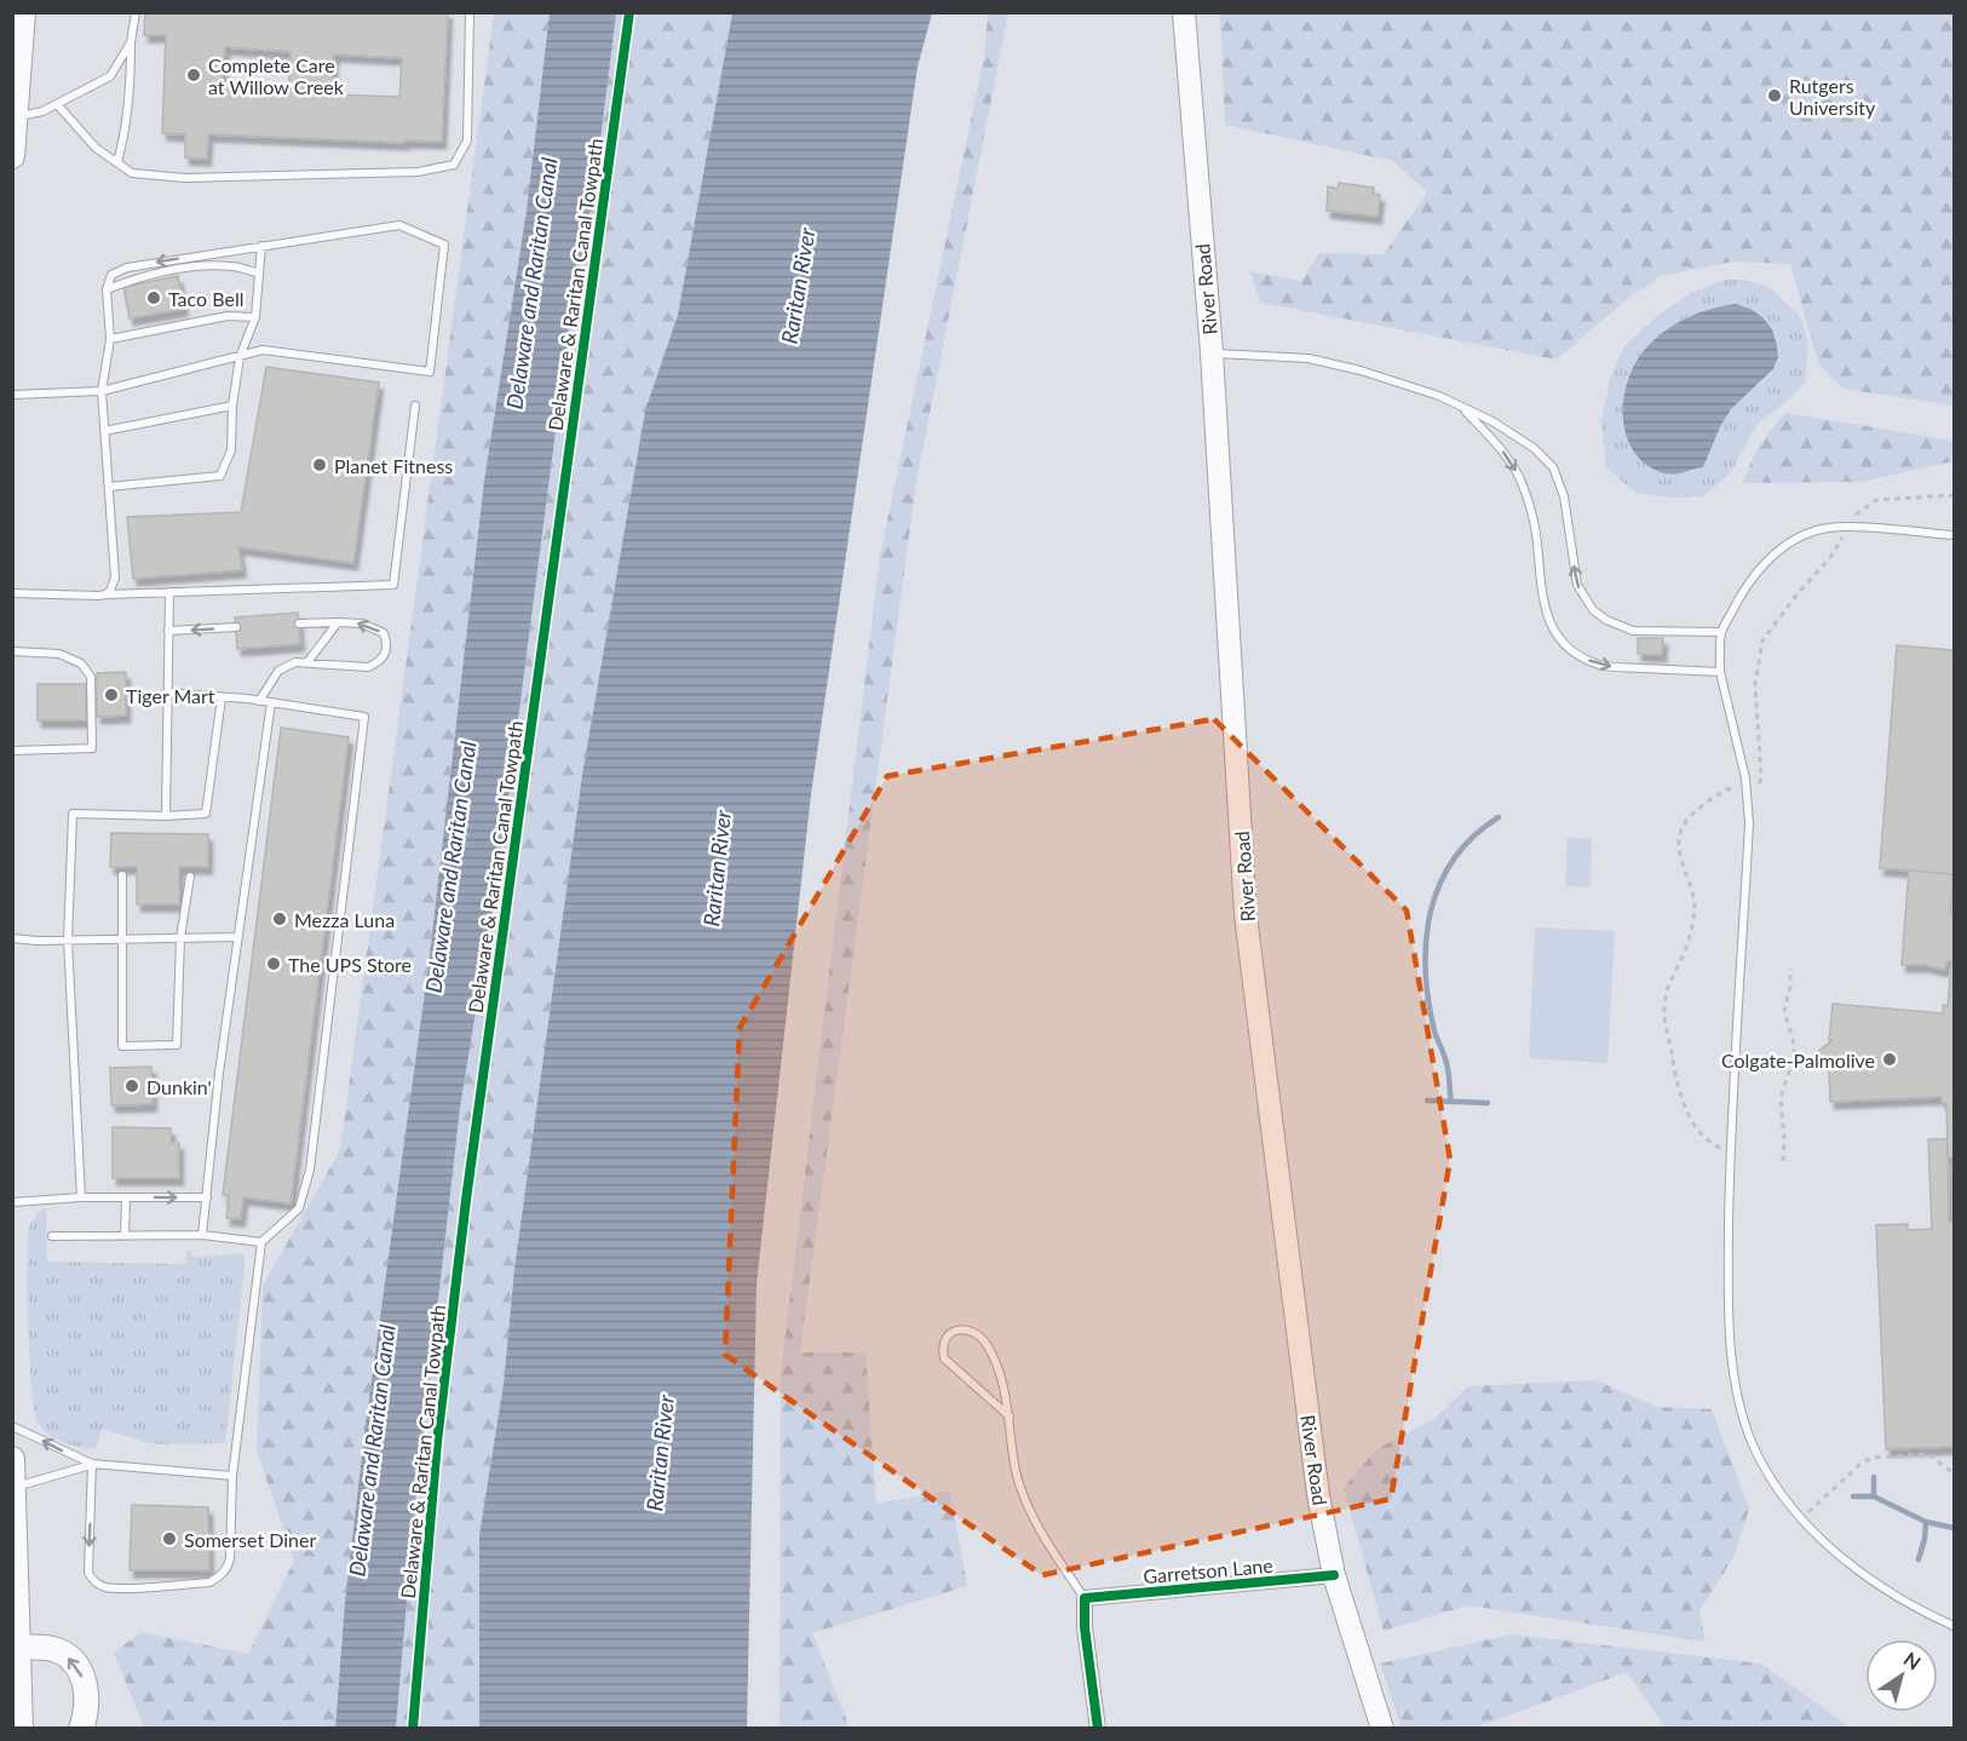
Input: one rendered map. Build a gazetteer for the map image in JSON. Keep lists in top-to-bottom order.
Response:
{
  "streets": {
    "main road": ["River Road"],
    "street": ["Garretson Lane"],
    "cycle path": ["Delaware & Raritan Canal Towpath"]
  },
  "crossings": [
    ["River Road", "Garretson Lane"]
  ],
  "water": ["Delaware and Raritan Canal", "Raritan River"],
  "places": [
    "Complete Care at Willow Creek",
    "Rutgers University",
    "Taco Bell",
    "Planet Fitness",
    "Tiger Mart",
    "Mezza Luna",
    "The UPS Store",
    "Colgate-Palmolive",
    "Dunkin'",
    "Somerset Diner"
  ],
  "north": "top right"
}
